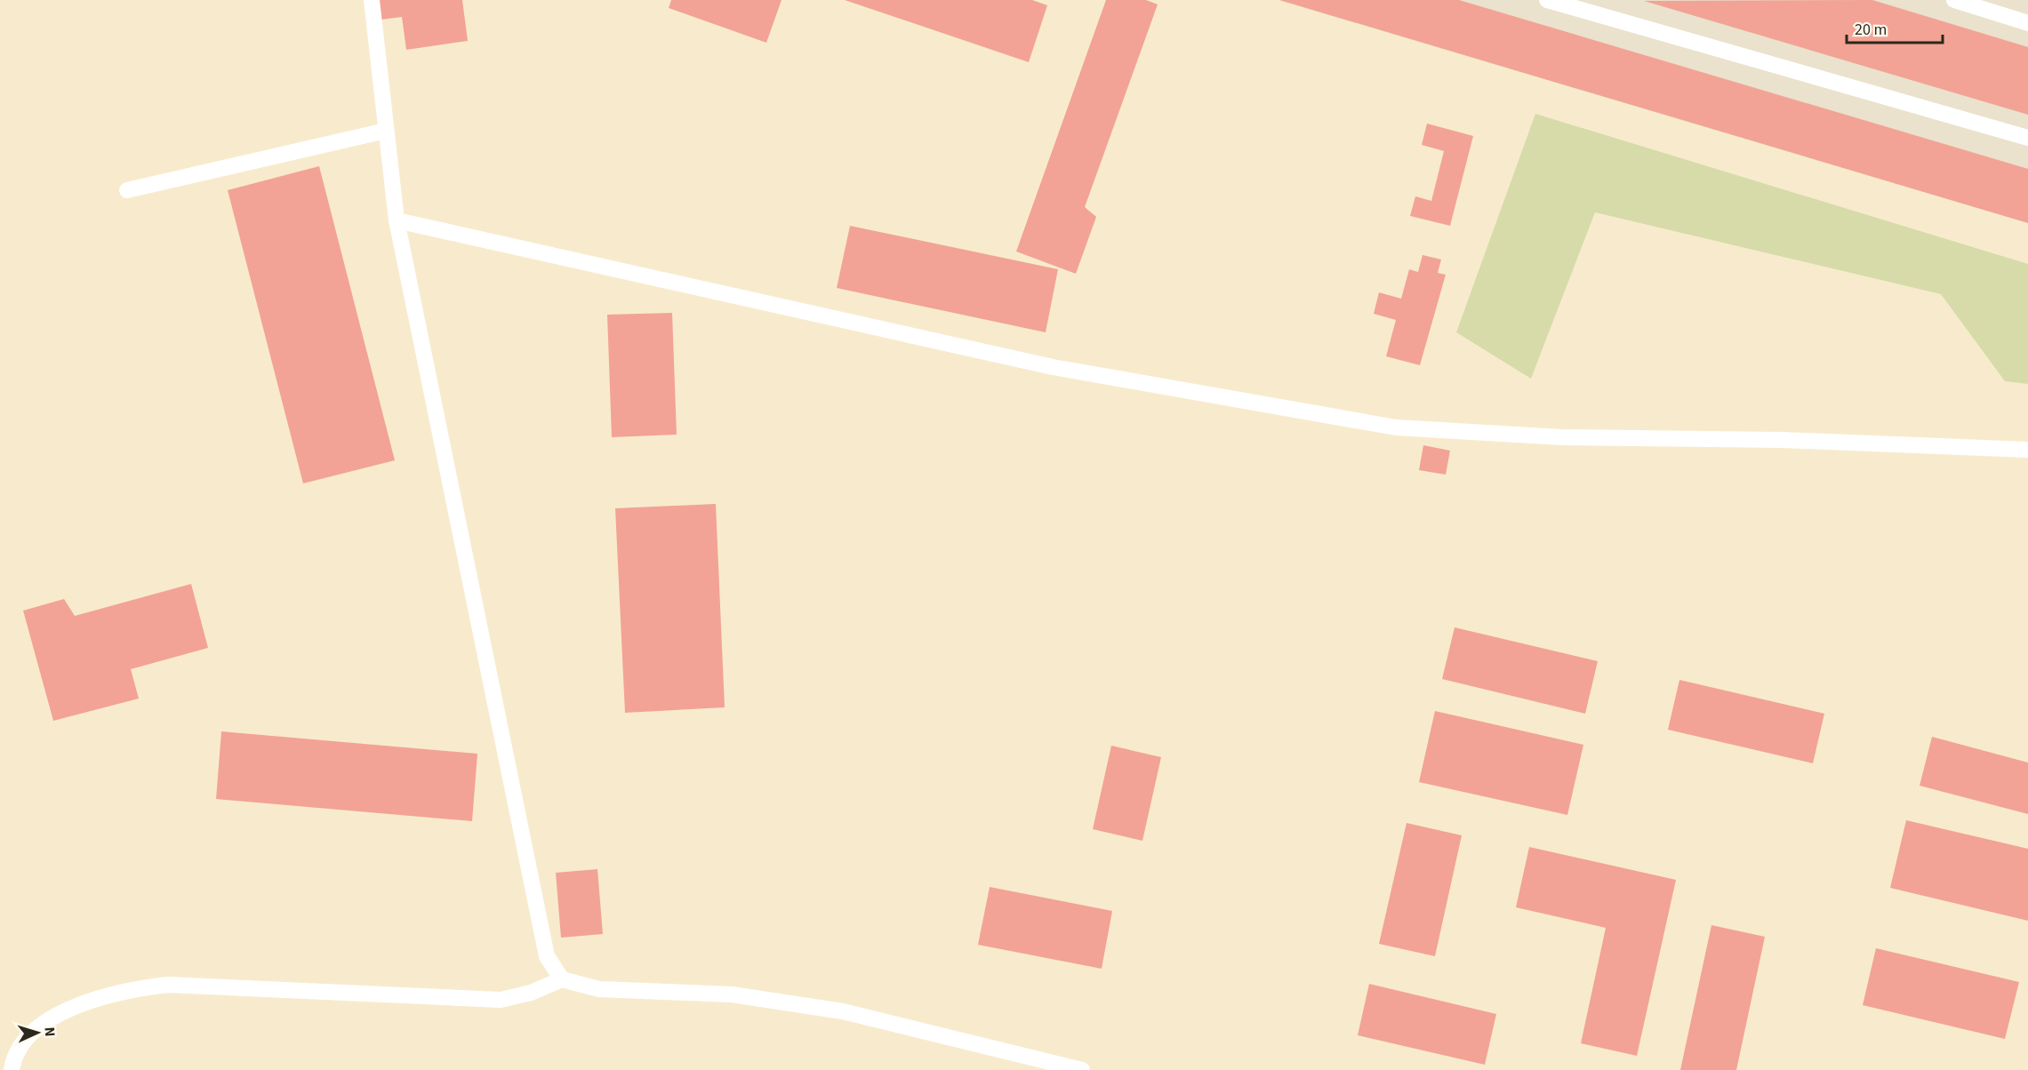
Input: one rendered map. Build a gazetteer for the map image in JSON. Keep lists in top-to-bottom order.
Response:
{
  "scale_bar": "20 m",
  "north": "right"
}
